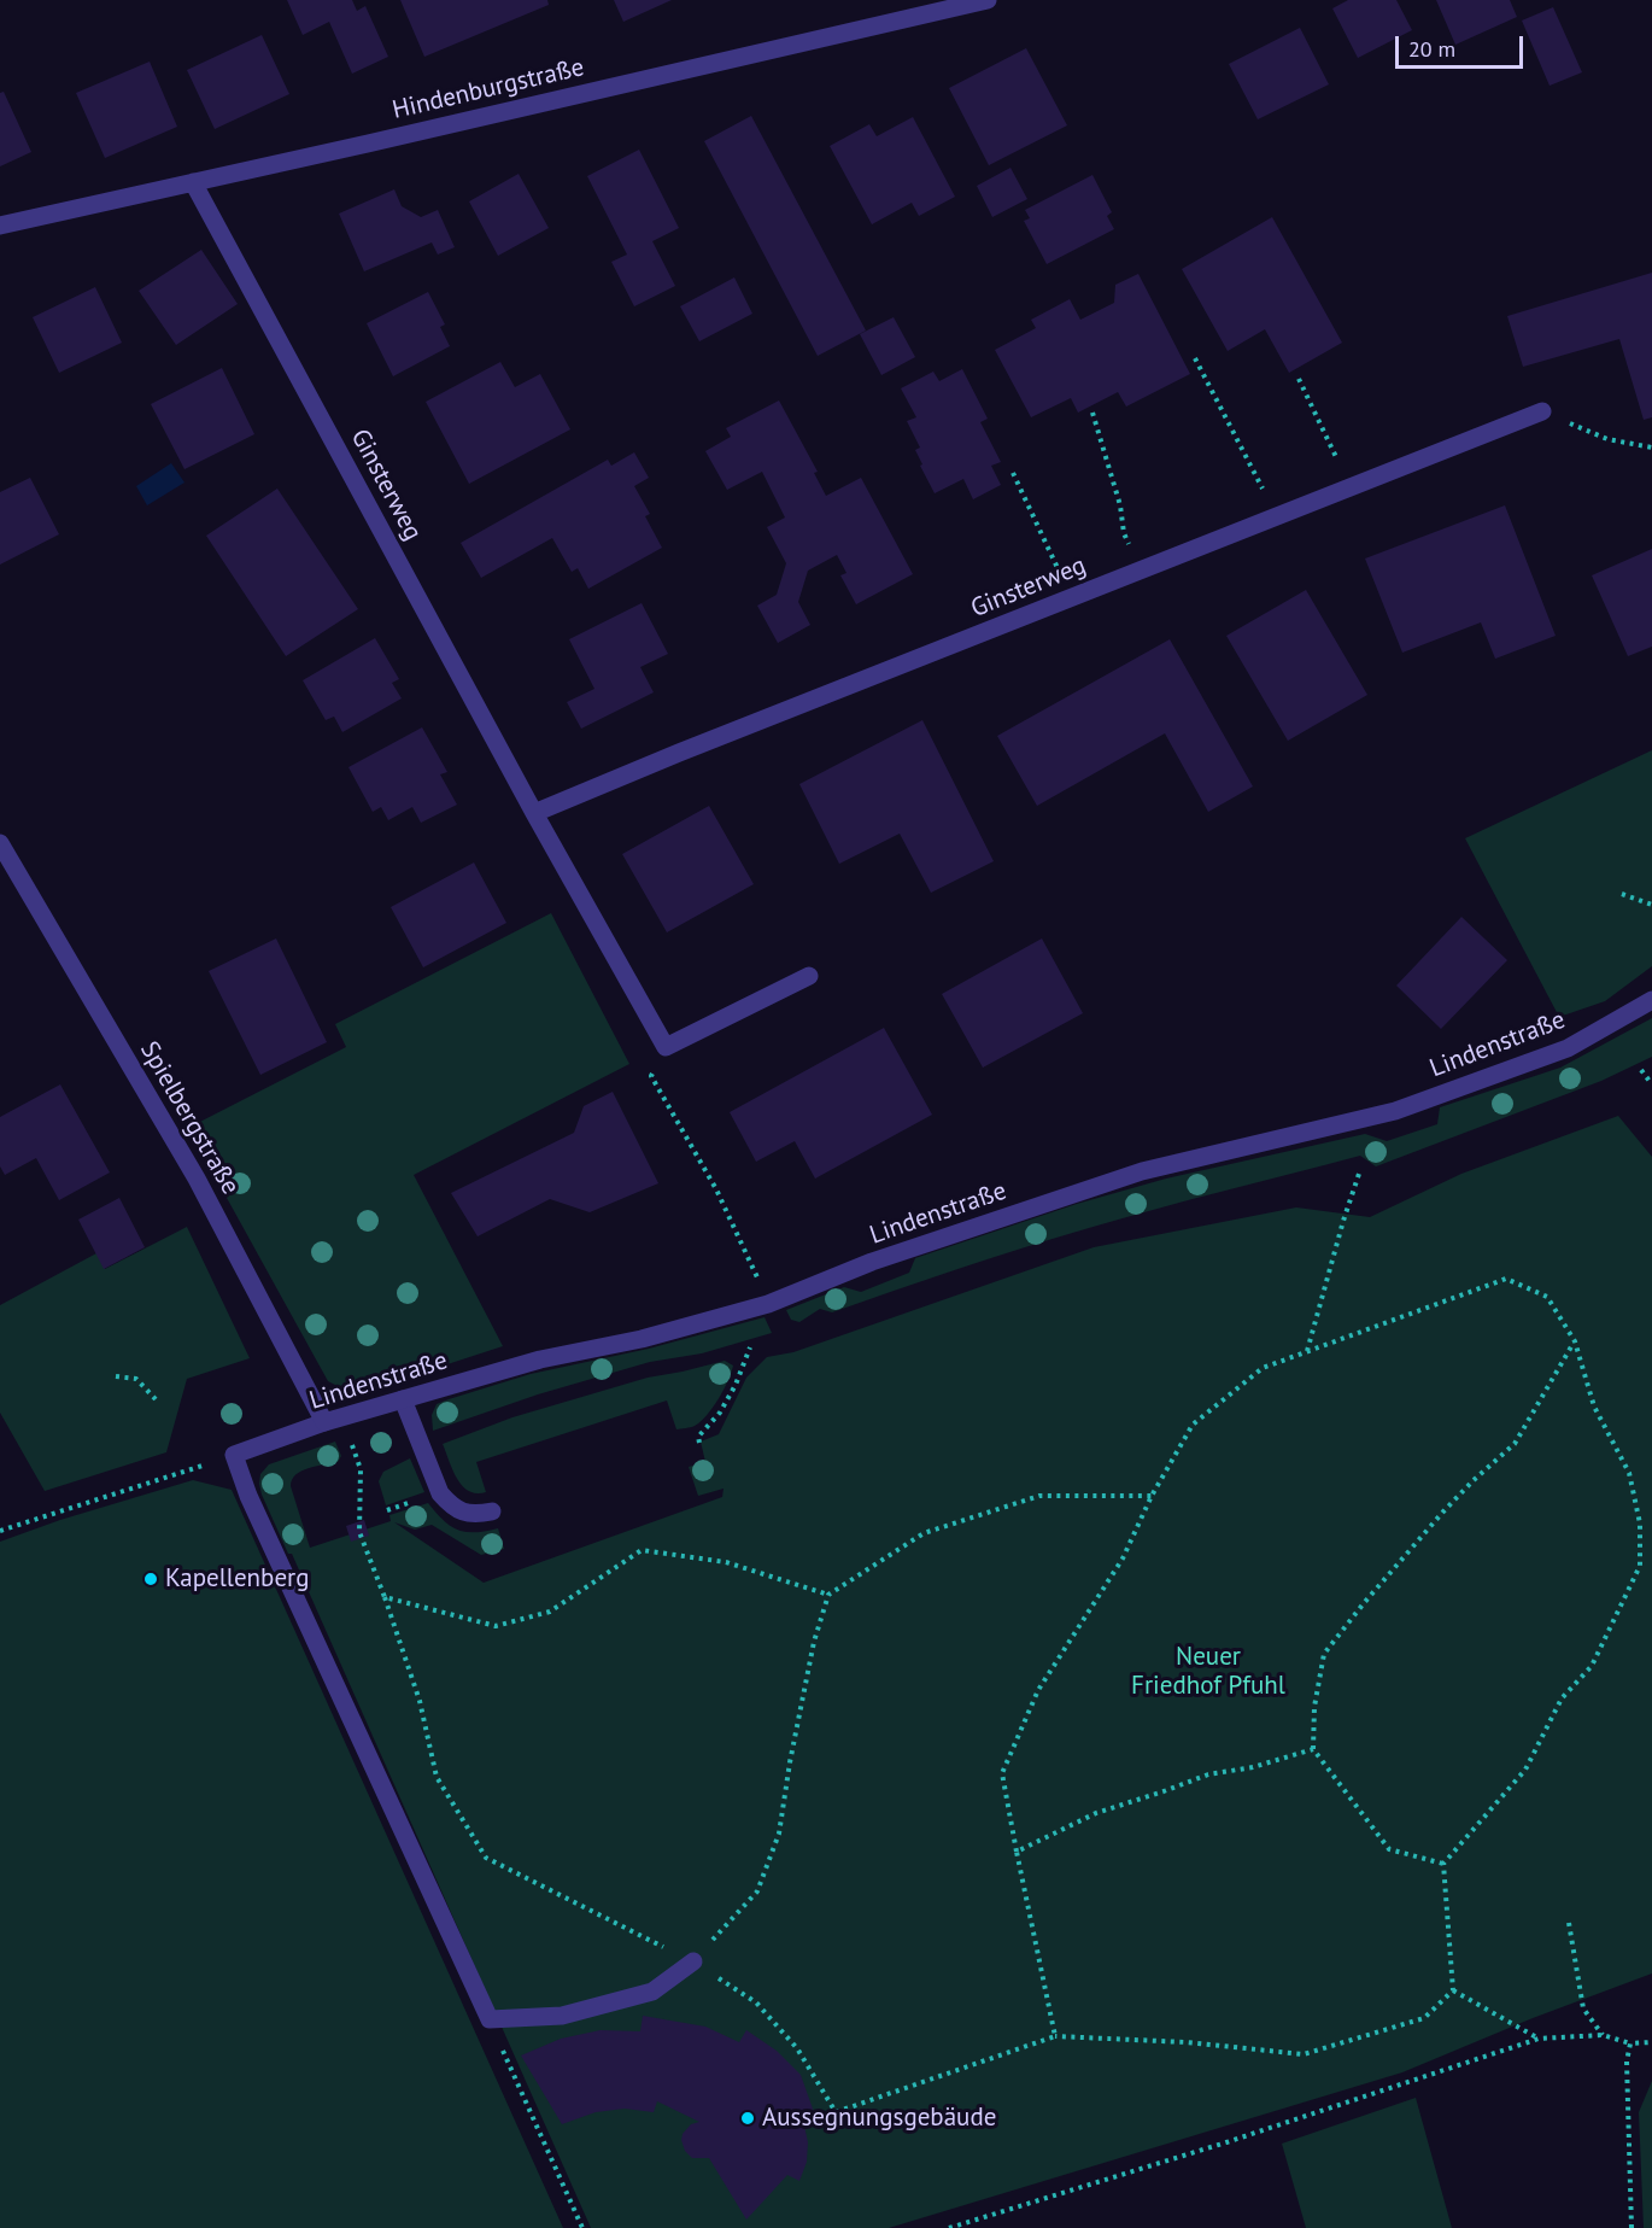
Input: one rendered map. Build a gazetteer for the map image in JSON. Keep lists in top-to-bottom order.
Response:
{
  "streets": {
    "street": [
      "Hindenburgstraße",
      "Ginsterweg",
      "Lindenstraße",
      "Spielbergstraße"
    ]
  },
  "crossings": [
    ["Hindenburgstraße", "Ginsterweg"],
    ["Lindenstraße", "Spielbergstraße"]
  ],
  "parks": ["Neuer Friedhof Pfuhl"],
  "places": ["Kapellenberg", "Aussegnungsgebäude"],
  "scale_bar": "20 m"
}
